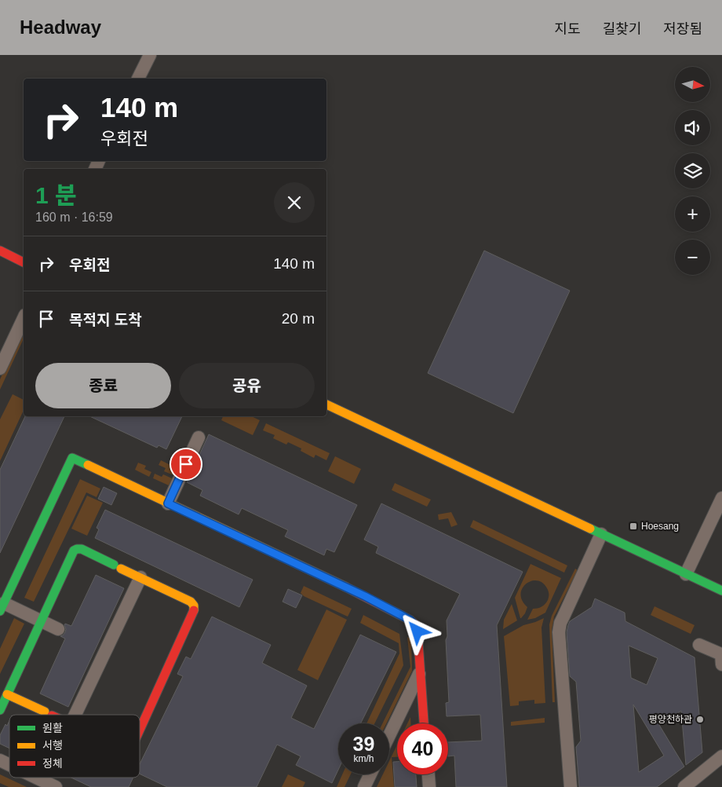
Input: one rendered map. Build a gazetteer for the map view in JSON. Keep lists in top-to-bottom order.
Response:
{
  "places": {
    "transit": ["Hoesang"],
    "other": ["평양천하관"]
  },
  "legend": ["원활", "서행", "정체"],
  "north": "right",
  "page": {
    "header": "Headway",
    "nav": ["지도", "길찾기", "저장됨"],
    "map_buttons": ["+", "−"],
    "turn": ["140 m", "우회전"],
    "heading": ["1 분", "160 m · 16:59"],
    "list": [
      {
        "name": "우회전",
        "value": "140 m"
      },
      {
        "name": "목적지 도착",
        "value": "20 m"
      }
    ],
    "buttons": ["종료", "공유"],
    "speed": "39 km/h",
    "limit": "40"
  }
}
